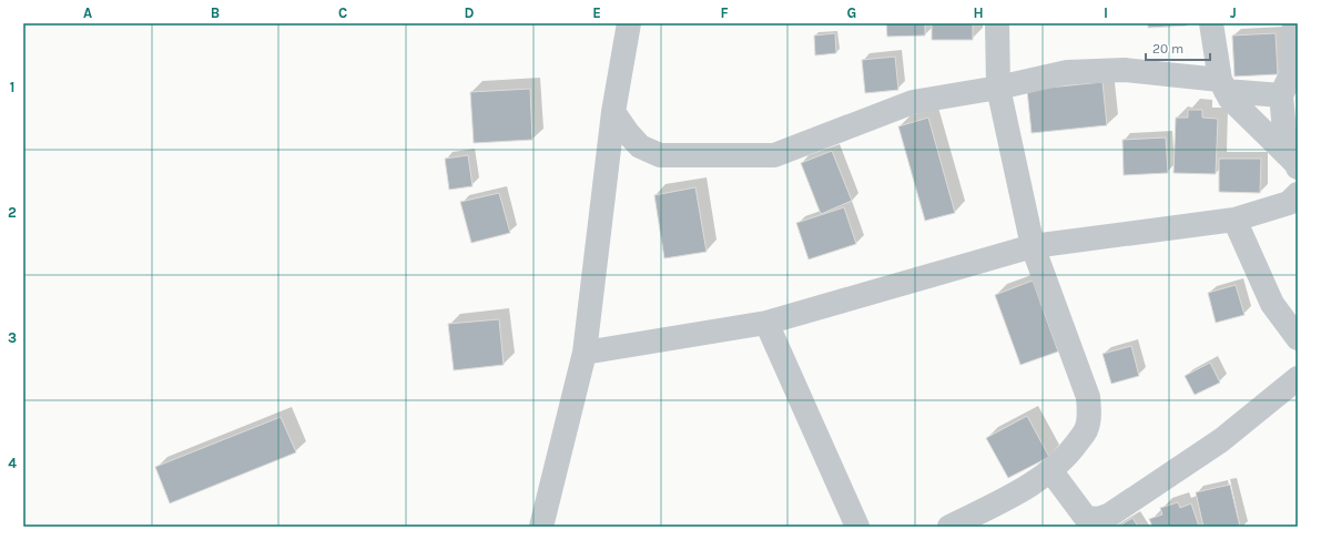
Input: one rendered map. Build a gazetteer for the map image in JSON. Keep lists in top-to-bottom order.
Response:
{
  "scale_bar": "20 m",
  "grid": {
    "columns": [
      "A",
      "B",
      "C",
      "D",
      "E",
      "F",
      "G",
      "H",
      "I",
      "J"
    ],
    "rows": [
      "1",
      "2",
      "3",
      "4"
    ]
  }
}
